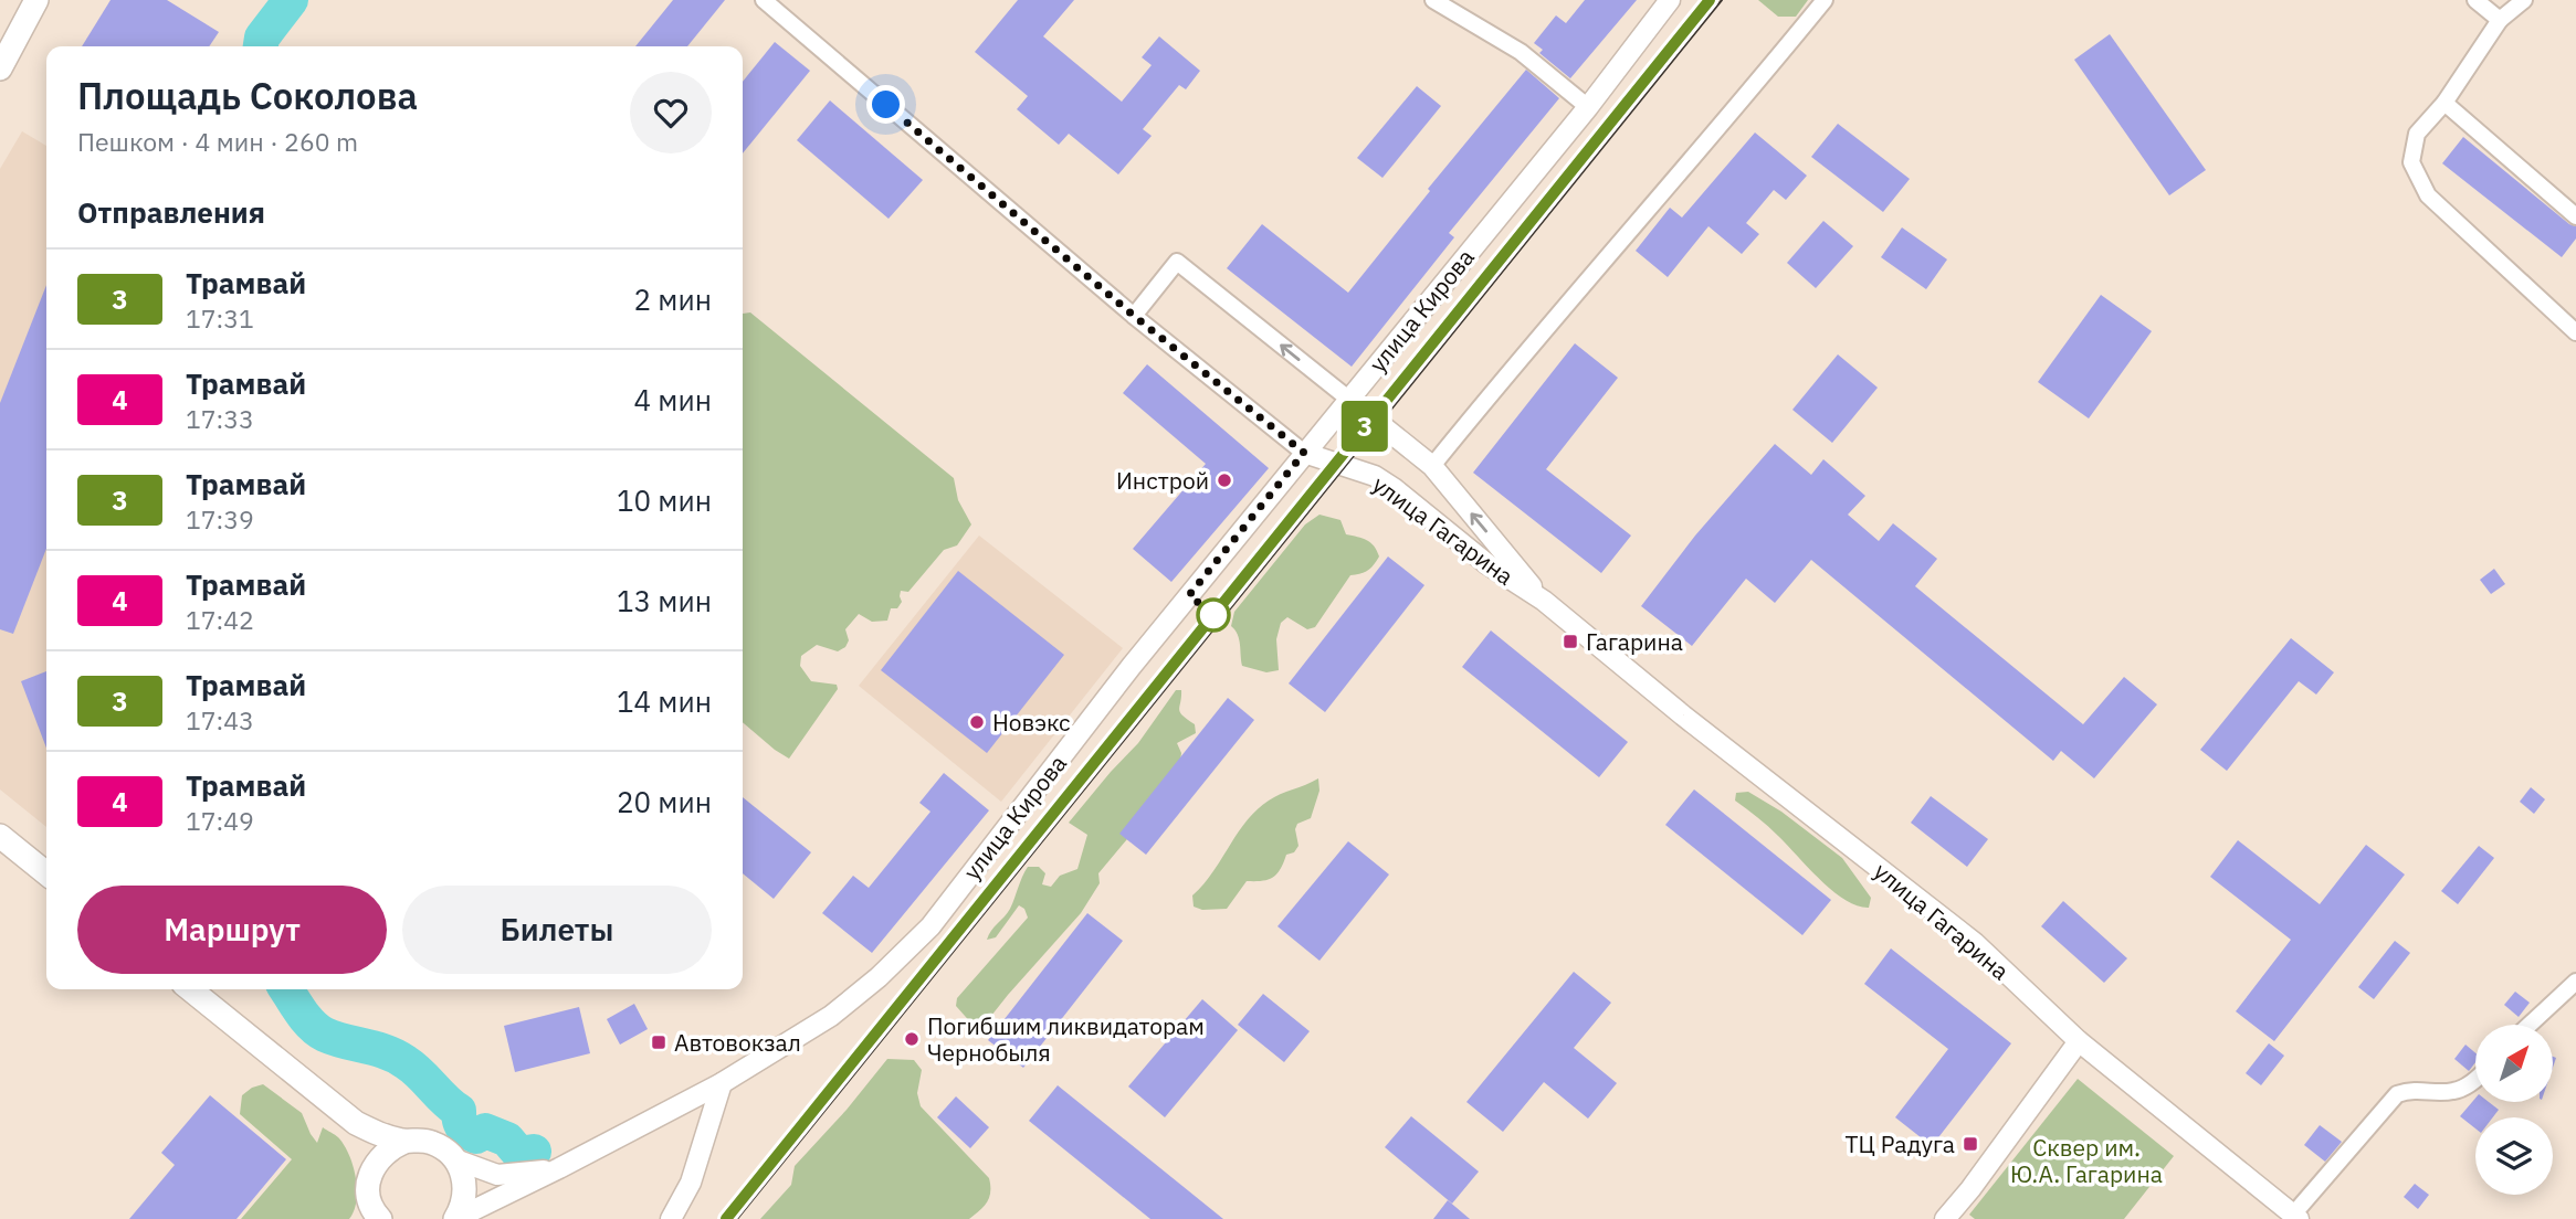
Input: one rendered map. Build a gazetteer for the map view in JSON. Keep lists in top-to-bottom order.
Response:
{
  "streets": {
    "street": ["улица Кирова", "улица Гагарина"]
  },
  "crossings": [
    ["улица Кирова", "улица Гагарина"]
  ],
  "parks": ["Сквер им. Ю.А. Гагарина"],
  "places": {
    "other": ["Инстрой", "Новэкс", "Погибшим ликвидаторам Чернобыля"],
    "transit": ["Гагарина", "Автовокзал", "ТЦ Радуга"]
  },
  "lines": ["tram line 3"],
  "north": "top right",
  "page": {
    "on_map": "3",
    "heading": [
      ["Площадь Соколова", "Пешком · 4 мин · 260 m"],
      "Отправления"
    ],
    "list": [
      {
        "mark": "3",
        "name": "Трамвай",
        "note": "17:31",
        "value": "2 мин"
      },
      {
        "mark": "4",
        "name": "Трамвай",
        "note": "17:33",
        "value": "4 мин"
      },
      {
        "mark": "3",
        "name": "Трамвай",
        "note": "17:39",
        "value": "10 мин"
      },
      {
        "mark": "4",
        "name": "Трамвай",
        "note": "17:42",
        "value": "13 мин"
      },
      {
        "mark": "3",
        "name": "Трамвай",
        "note": "17:43",
        "value": "14 мин"
      },
      {
        "mark": "4",
        "name": "Трамвай",
        "note": "17:49",
        "value": "20 мин"
      }
    ],
    "buttons": ["Маршрут", "Билеты"]
  }
}
